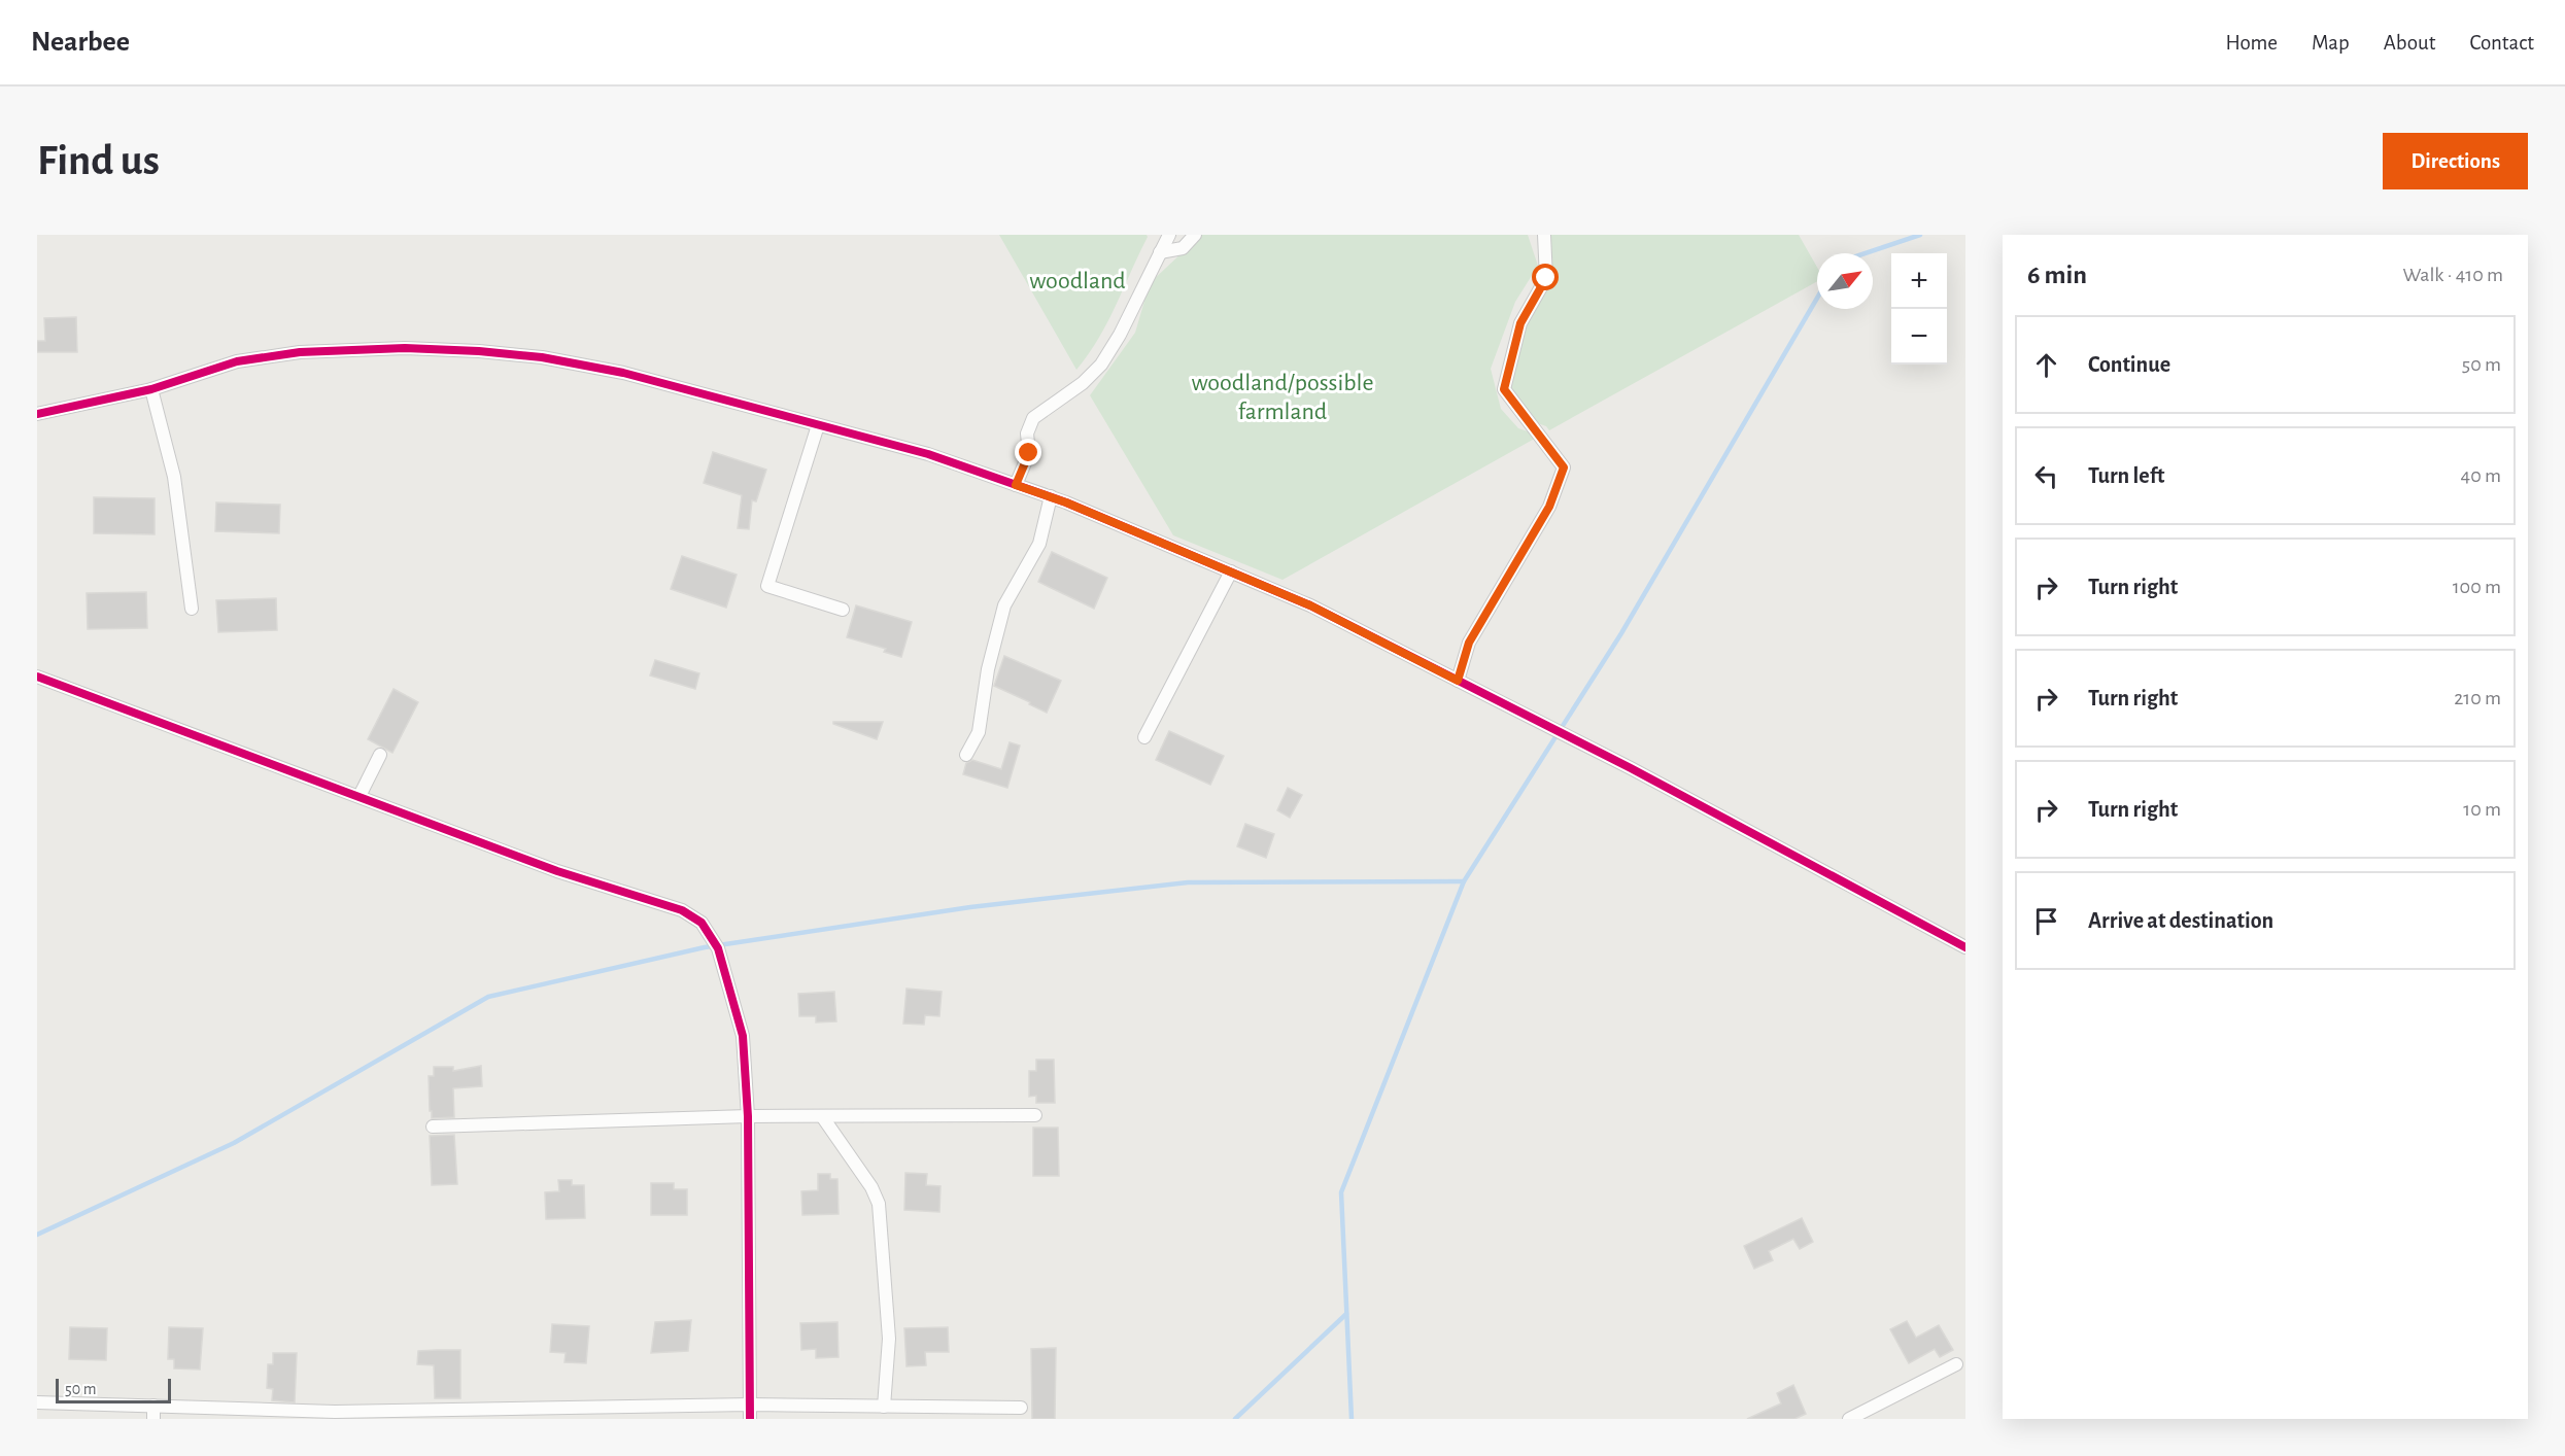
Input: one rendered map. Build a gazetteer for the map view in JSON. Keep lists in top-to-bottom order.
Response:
{
  "parks": ["woodland", "woodland/possible farmland"],
  "scale_bar": "50 m",
  "north": "top right",
  "page": {
    "header": "Nearbee",
    "nav": [
      "Home",
      "Map",
      "About",
      "Contact"
    ],
    "buttons": "Directions",
    "title": "Find us",
    "heading": ["6 min", "Walk · 410 m"],
    "map_buttons": ["+", "−"],
    "list": [
      ["Continue", "50 m"],
      ["Turn left", "40 m"],
      ["Turn right", "100 m"],
      ["Turn right", "210 m"],
      ["Turn right", "10 m"],
      "Arrive at destination"
    ],
    "scale": "50 m"
  }
}
